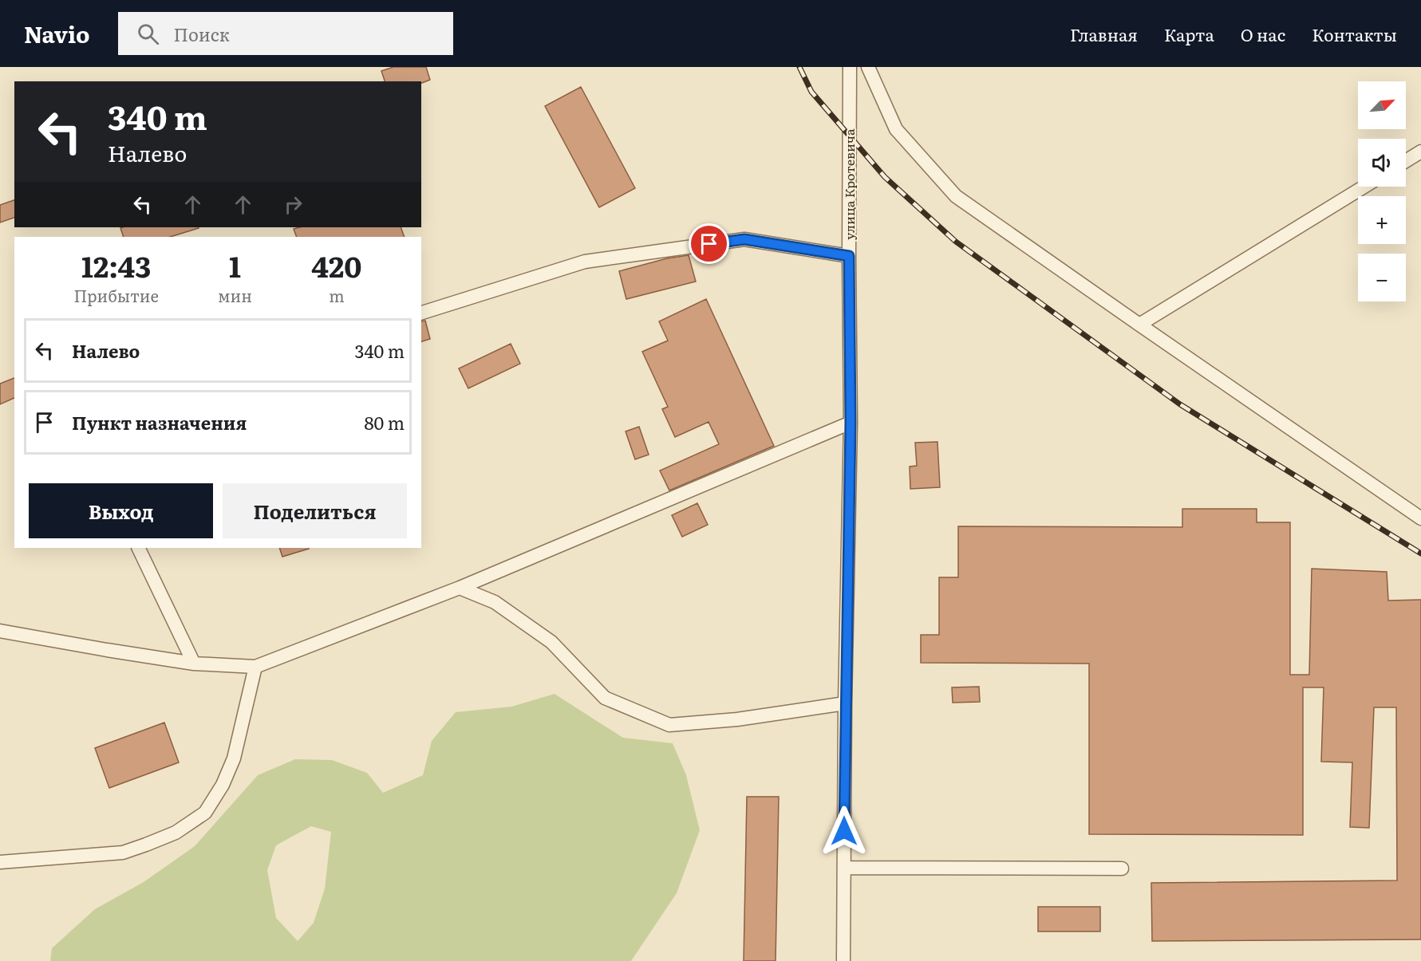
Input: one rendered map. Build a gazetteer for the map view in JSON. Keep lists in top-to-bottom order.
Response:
{
  "streets": {
    "street": ["улица Кротевича"]
  },
  "north": "top right",
  "page": {
    "header": "Navio",
    "search": "Поиск",
    "nav": [
      "Главная",
      "Карта",
      "О нас",
      "Контакты"
    ],
    "map_buttons": ["+", "−"],
    "turn": ["340 m", "Налево"],
    "eta": [
      "12:43",
      "Прибытие",
      "1",
      "мин",
      "420",
      "m"
    ],
    "list": [
      {
        "name": "Налево",
        "value": "340 m"
      },
      {
        "name": "Пункт назначения",
        "value": "80 m"
      }
    ],
    "buttons": ["Выход", "Поделиться"]
  }
}
